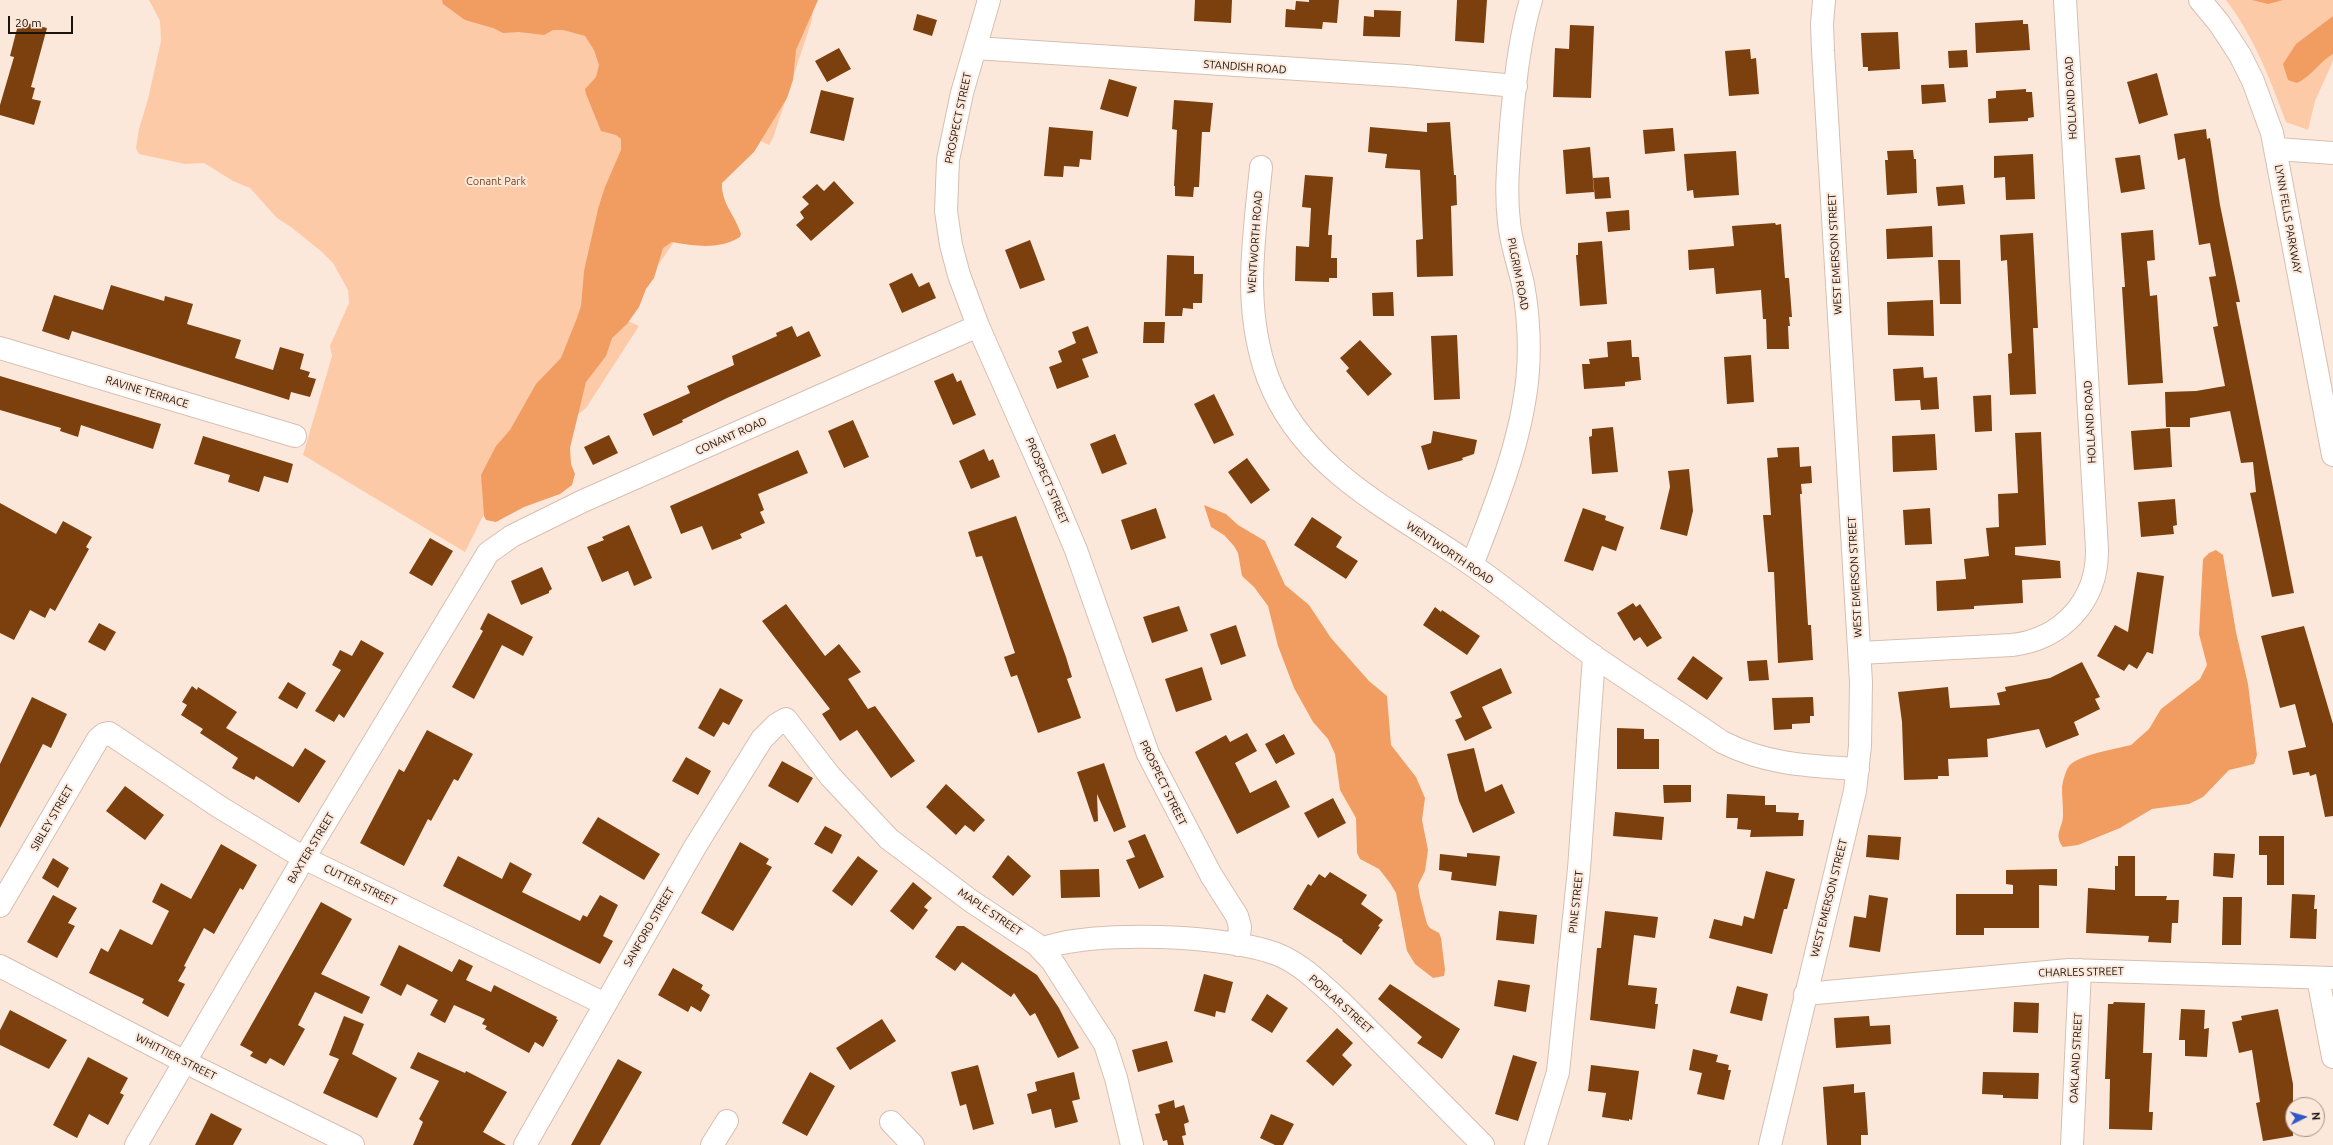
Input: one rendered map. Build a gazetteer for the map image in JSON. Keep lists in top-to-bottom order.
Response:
{
  "streets": {
    "street": [
      "STANDISH ROAD",
      "HOLLAND ROAD",
      "PROSPECT STREET",
      "LYNN FELLS PARKWAY",
      "WENTWORTH ROAD",
      "WEST EMERSON STREET",
      "PILGRIM ROAD",
      "RAVINE TERRACE",
      "CONANT ROAD",
      "SIBLEY STREET",
      "BAXTER STREET",
      "CUTTER STREET",
      "PINE STREET",
      "MAPLE STREET",
      "SANFORD STREET",
      "CHARLES STREET",
      "POPLAR STREET",
      "WHITTIER STREET",
      "OAKLAND STREET"
    ]
  },
  "crossings": [
    ["STANDISH ROAD", "PROSPECT STREET"],
    ["STANDISH ROAD", "PILGRIM ROAD"],
    ["HOLLAND ROAD", "WEST EMERSON STREET"],
    ["PROSPECT STREET", "CONANT ROAD"],
    ["PROSPECT STREET", "POPLAR STREET"],
    ["WENTWORTH ROAD", "WEST EMERSON STREET"],
    ["WENTWORTH ROAD", "PILGRIM ROAD"],
    ["WENTWORTH ROAD", "PINE STREET"],
    ["WEST EMERSON STREET", "CHARLES STREET"],
    ["CONANT ROAD", "BAXTER STREET"],
    ["SIBLEY STREET", "CUTTER STREET"],
    ["BAXTER STREET", "CUTTER STREET"],
    ["BAXTER STREET", "WHITTIER STREET"],
    ["CUTTER STREET", "SANFORD STREET"],
    ["MAPLE STREET", "SANFORD STREET"],
    ["MAPLE STREET", "POPLAR STREET"],
    ["CHARLES STREET", "OAKLAND STREET"]
  ],
  "parks": ["Conant Park"],
  "scale_bar": "20 m",
  "north": "right"
}
